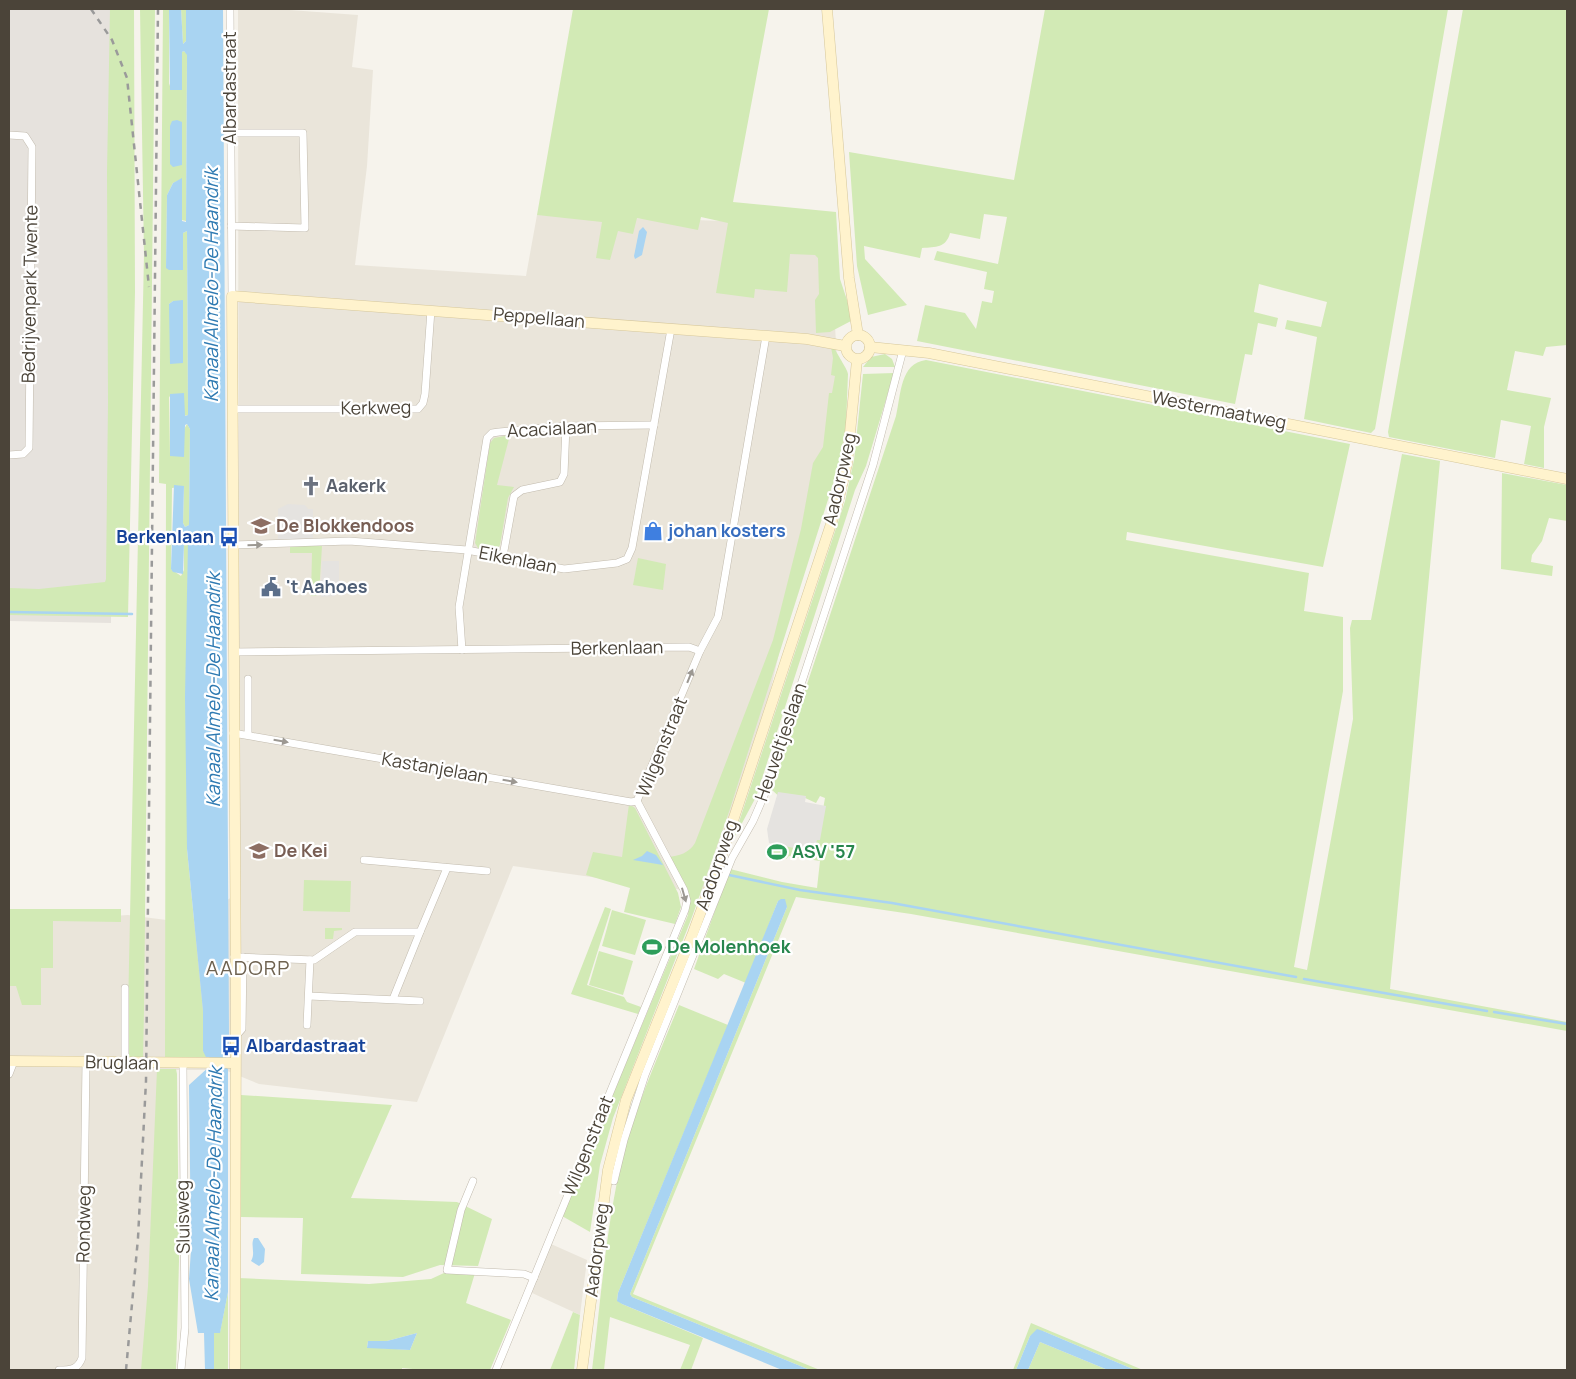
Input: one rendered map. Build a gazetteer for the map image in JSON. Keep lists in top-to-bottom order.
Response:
{
  "streets": {
    "street": [
      "Albardastraat",
      "Bedrijvenpark Twente",
      "Peppellaan",
      "Kerkweg",
      "Westermaatweg",
      "Acacialaan",
      "Aadorpweg",
      "Eikenlaan",
      "Berkenlaan",
      "Heuveltjeslaan",
      "Wilgenstraat",
      "Kastanjelaan",
      "Bruglaan",
      "Sluisweg",
      "Rondweg"
    ]
  },
  "crossings": [
    ["Albardastraat", "Peppellaan"],
    ["Albardastraat", "Kerkweg"],
    ["Albardastraat", "Eikenlaan"],
    ["Albardastraat", "Berkenlaan"],
    ["Albardastraat", "Kastanjelaan"],
    ["Albardastraat", "Bruglaan"],
    ["Peppellaan", "Kerkweg"],
    ["Peppellaan", "Westermaatweg"],
    ["Peppellaan", "Aadorpweg"],
    ["Peppellaan", "Eikenlaan"],
    ["Peppellaan", "Wilgenstraat"],
    ["Westermaatweg", "Aadorpweg"],
    ["Westermaatweg", "Heuveltjeslaan"],
    ["Acacialaan", "Eikenlaan"],
    ["Acacialaan", "Berkenlaan"],
    ["Berkenlaan", "Wilgenstraat"],
    ["Wilgenstraat", "Kastanjelaan"],
    ["Bruglaan", "Sluisweg"],
    ["Bruglaan", "Rondweg"]
  ],
  "one_way": ["Eikenlaan", "Kastanjelaan"],
  "districts": ["AADORP"],
  "water": ["Kanaal Almelo-De Haandrik"],
  "places": {
    "church": ["Aakerk"],
    "school or university": ["De Blokkendoos", "De Kei"],
    "shop": ["johan kosters"],
    "bus stop": ["Berkenlaan", "Albardastraat"],
    "public building": ["'t Aahoes"],
    "sports": ["ASV '57", "De Molenhoek"]
  }
}
